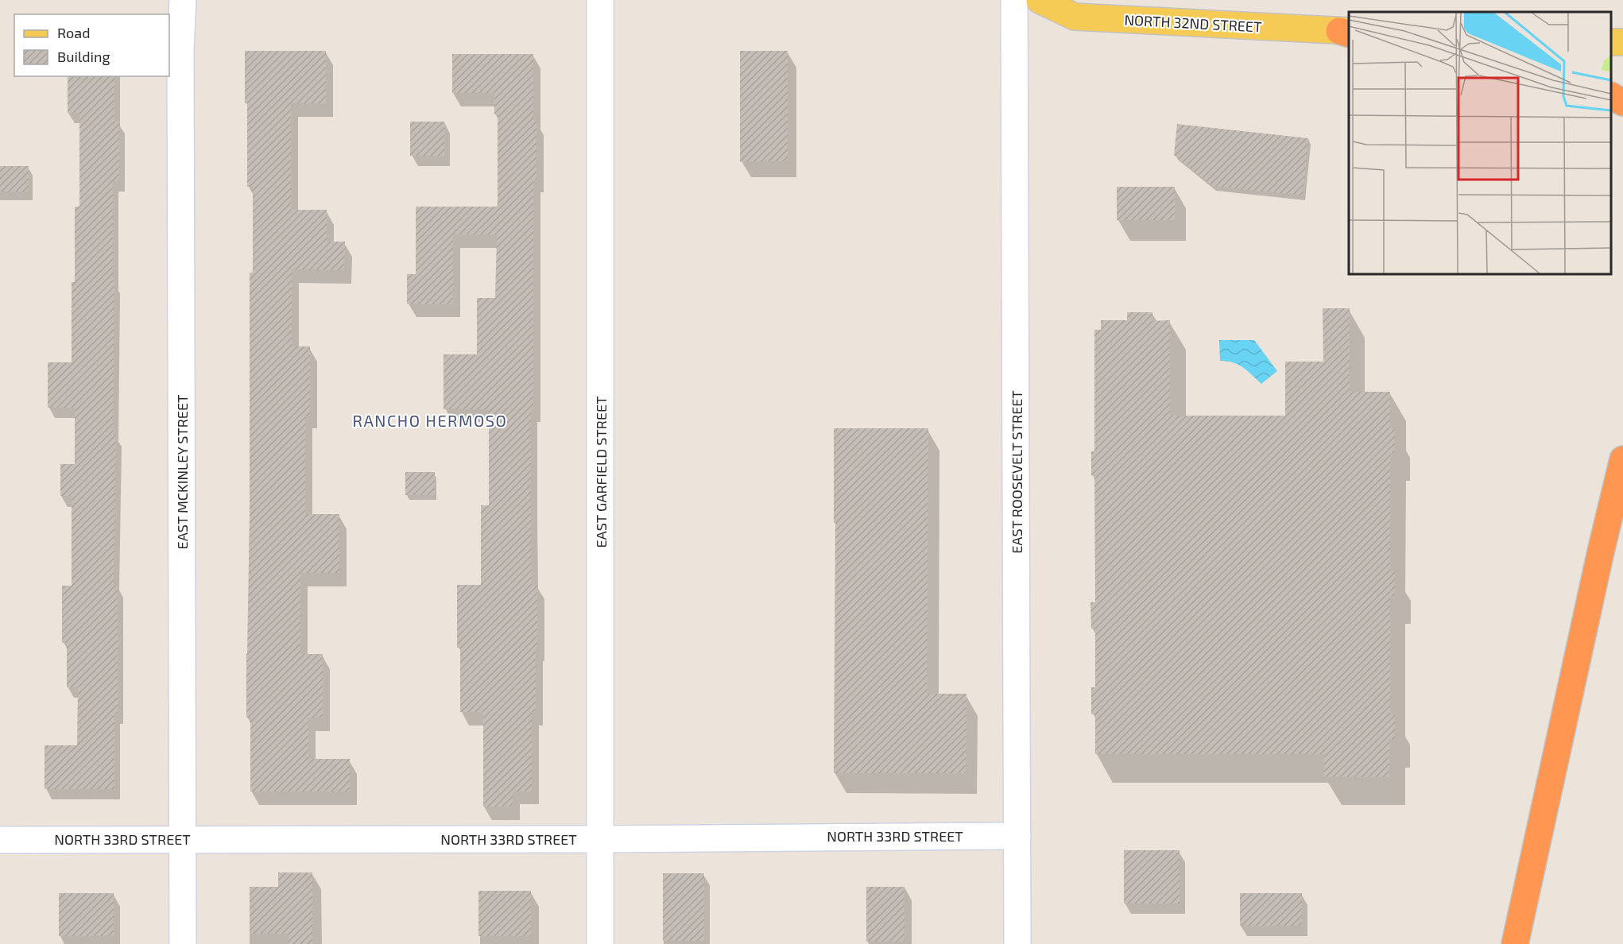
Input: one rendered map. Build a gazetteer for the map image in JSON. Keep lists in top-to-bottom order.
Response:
{
  "streets": {
    "main road": ["NORTH 32ND STREET"],
    "street": [
      "EAST MCKINLEY STREET",
      "EAST GARFIELD STREET",
      "EAST ROOSEVELT STREET",
      "NORTH 33RD STREET"
    ]
  },
  "crossings": [
    ["EAST MCKINLEY STREET", "NORTH 33RD STREET"],
    ["EAST GARFIELD STREET", "NORTH 33RD STREET"],
    ["EAST ROOSEVELT STREET", "NORTH 33RD STREET"]
  ],
  "districts": ["RANCHO HERMOSO"],
  "legend": ["Road", "Building"]
}
